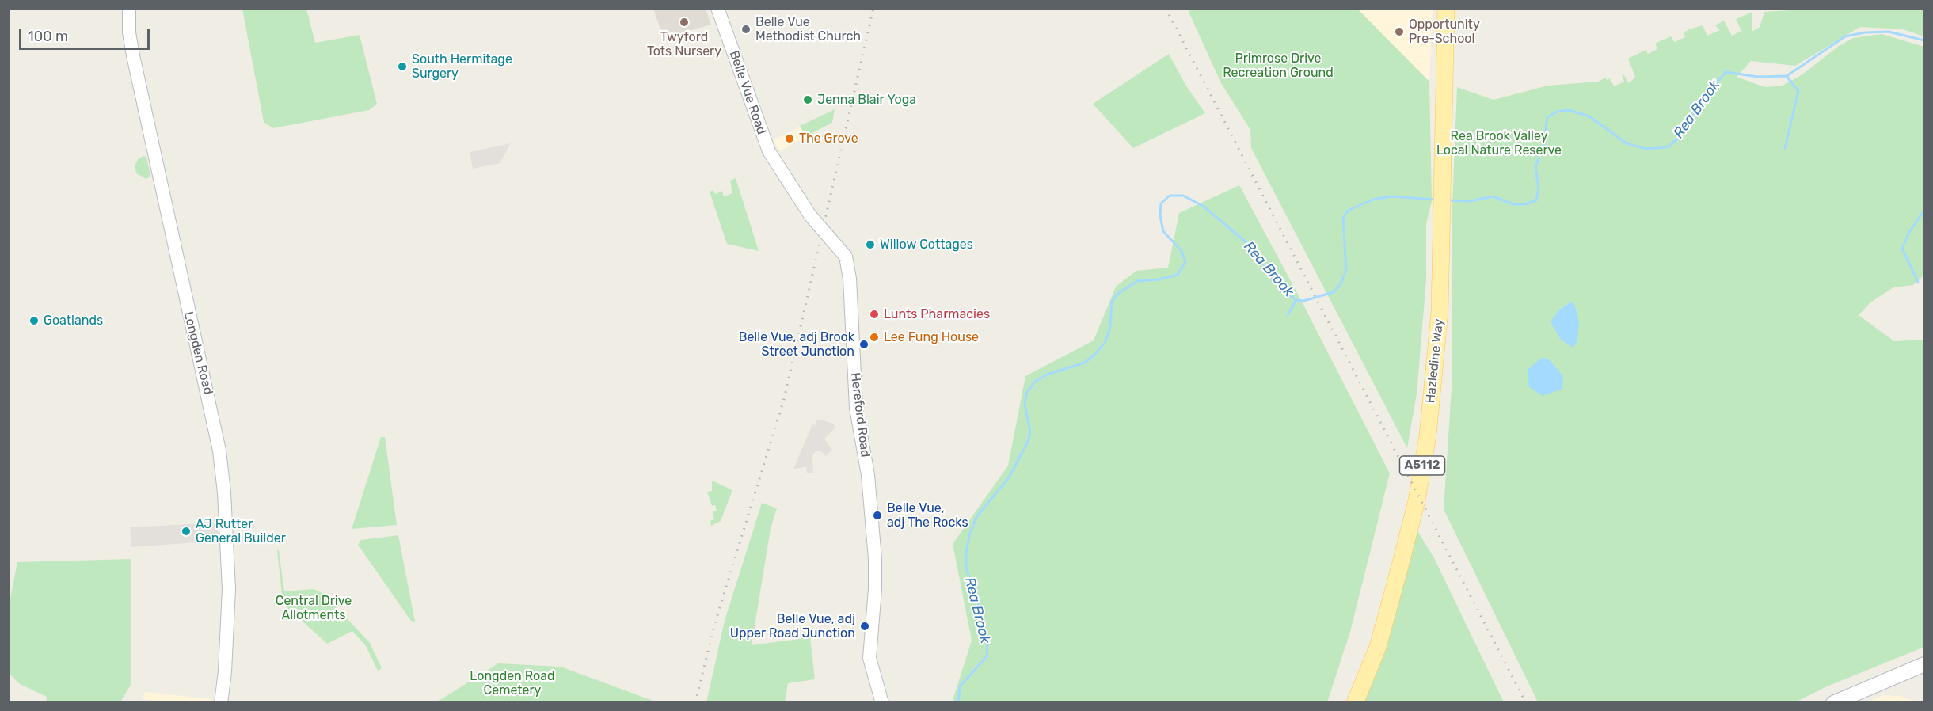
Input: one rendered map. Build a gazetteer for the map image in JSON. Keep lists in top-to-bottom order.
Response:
{
  "streets": {
    "main road": ["Hazledine Way", "A5112"],
    "street": ["Belle Vue Road", "Longden Road", "Hereford Road"]
  },
  "crossings": [
    ["Belle Vue Road", "Hereford Road"]
  ],
  "water": ["Rea Brook"],
  "parks": [
    "Primrose Drive Recreation Ground",
    "Rea Brook Valley Local Nature Reserve",
    "Central Drive Allotments",
    "Longden Road Cemetery"
  ],
  "places": [
    "Twyford Tots Nursery",
    "Belle Vue Methodist Church",
    "Opportunity Pre-School",
    "South Hermitage Surgery",
    "Jenna Blair Yoga",
    "The Grove",
    "Willow Cottages",
    "Lunts Pharmacies",
    "Goatlands",
    "Lee Fung House",
    "Belle Vue, adj Brook Street Junction",
    "Belle Vue, adj The Rocks",
    "AJ Rutter General Builder",
    "Belle Vue, adj Upper Road Junction"
  ],
  "scale_bar": "100 m"
}
